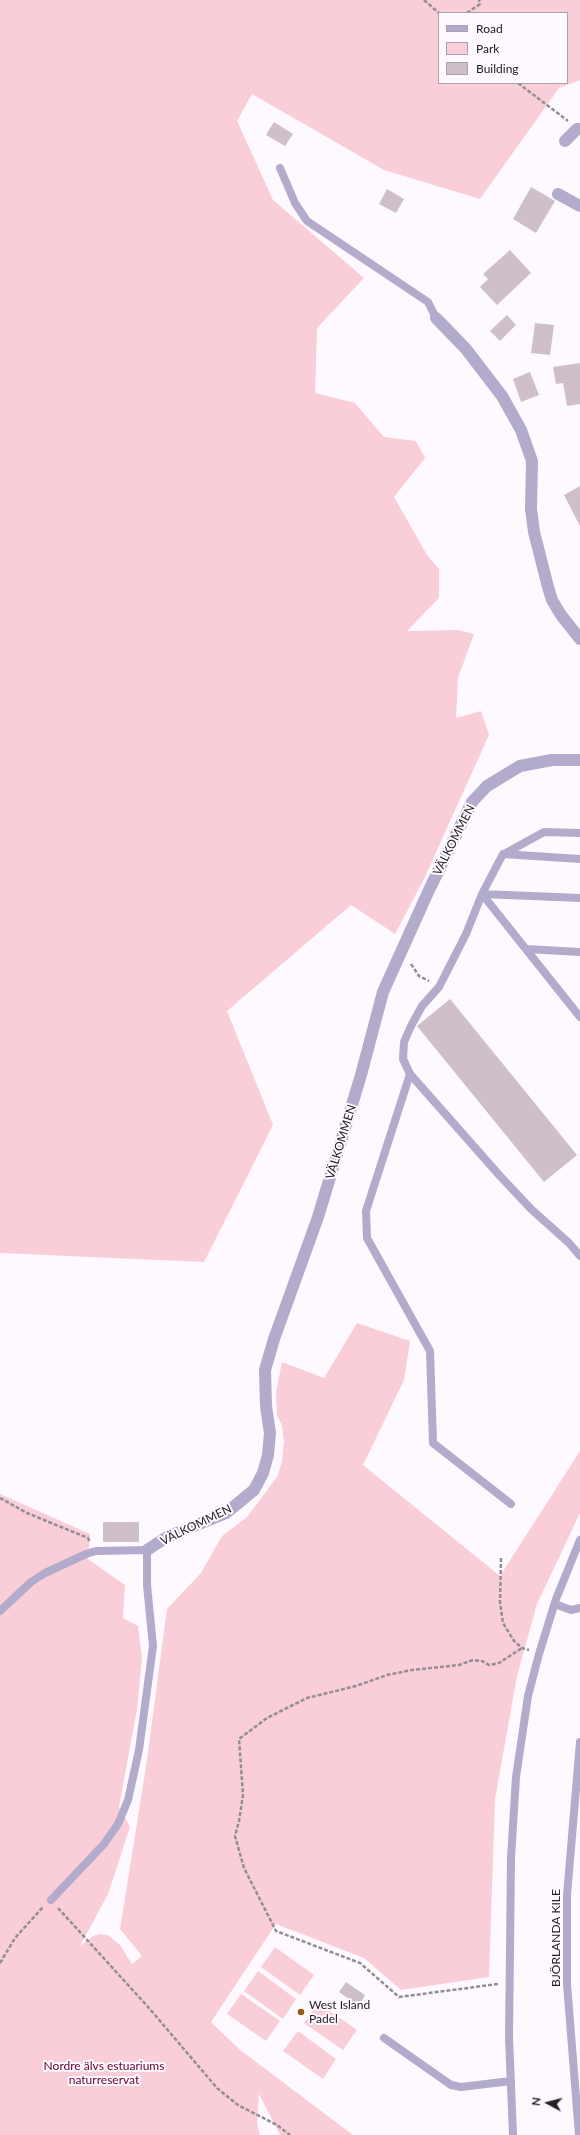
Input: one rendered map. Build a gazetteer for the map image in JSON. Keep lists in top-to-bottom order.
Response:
{
  "streets": {
    "street": ["VÄLKOMMEN"],
    "lane": ["BJÖRLANDA KILE"]
  },
  "parks": ["Nordre älvs estuariums naturreservat"],
  "places": ["West Island Padel"],
  "legend": ["Road", "Park", "Building"],
  "north": "left"
}
